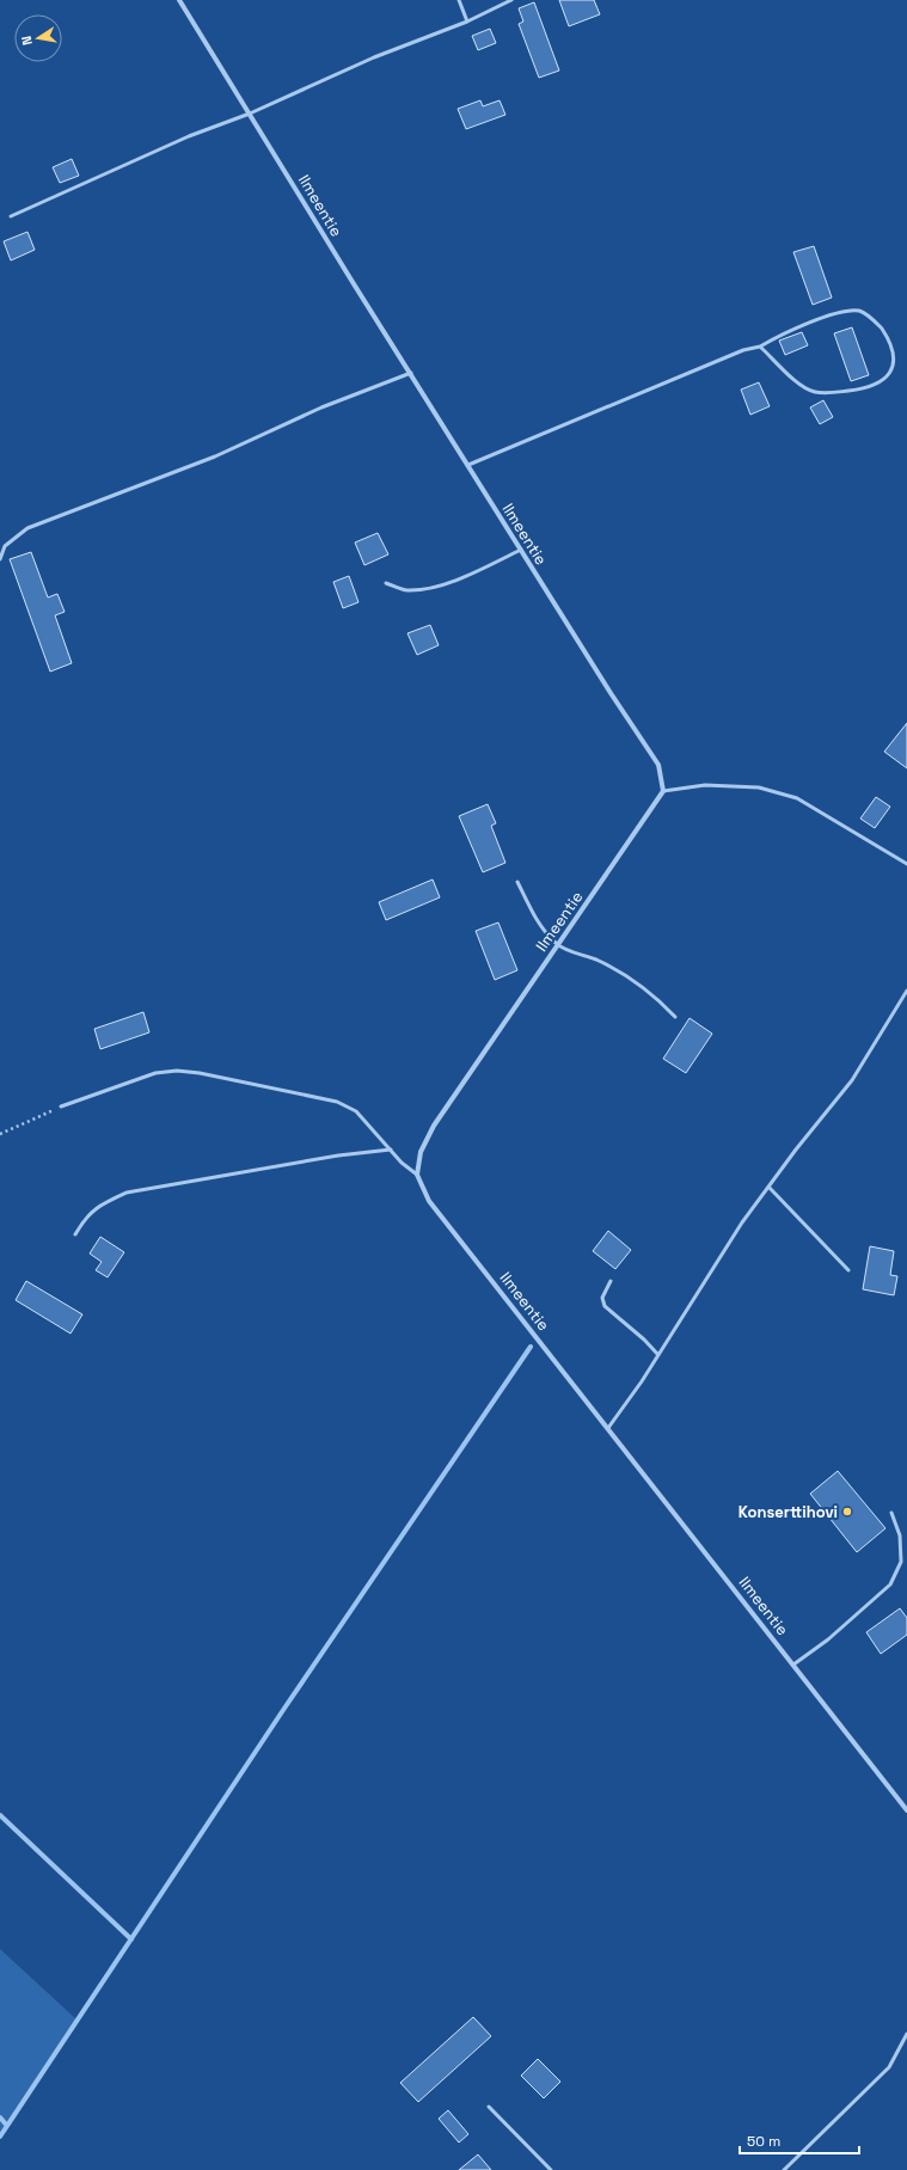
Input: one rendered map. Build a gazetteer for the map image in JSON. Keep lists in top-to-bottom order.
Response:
{
  "streets": {
    "street": ["Ilmeentie"]
  },
  "places": ["Konserttihovi"],
  "scale_bar": "50 m",
  "north": "left"
}
